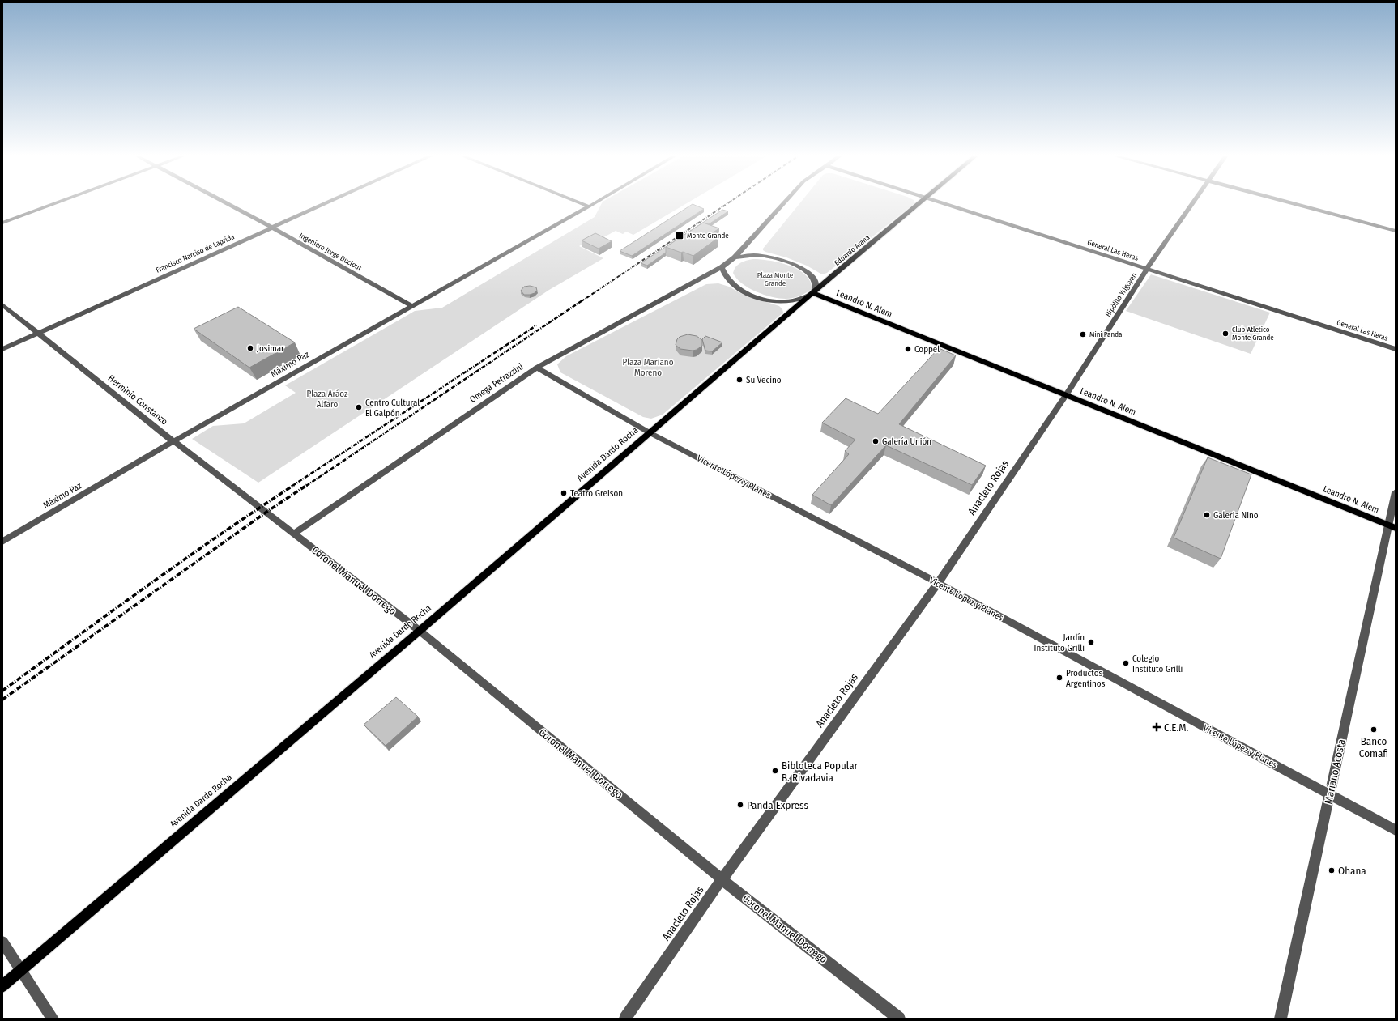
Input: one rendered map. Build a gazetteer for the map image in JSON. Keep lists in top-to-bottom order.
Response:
{
  "streets": {
    "main road": ["Eduardo Arana", "Leandro N. Alem", "Avenida Dardo Rocha"],
    "street": [
      "General Las Heras",
      "Ingeniero Jorge Duclout",
      "Francisco Narciso de Laprida",
      "Hipólito Yrigoyen",
      "Máximo Paz",
      "Omega Petrazzini",
      "Herminio Constanzo",
      "Vicente López y Planes",
      "Anacleto Rojas",
      "Coronel Manuel Dorrego",
      "Mariano Acosta"
    ]
  },
  "crossings": [
    ["Eduardo Arana", "Leandro N. Alem"],
    ["Eduardo Arana", "Avenida Dardo Rocha"],
    ["General Las Heras", "Hipólito Yrigoyen"],
    ["Ingeniero Jorge Duclout", "Francisco Narciso de Laprida"],
    ["Ingeniero Jorge Duclout", "Máximo Paz"],
    ["Francisco Narciso de Laprida", "Herminio Constanzo"],
    ["Hipólito Yrigoyen", "Leandro N. Alem"],
    ["Hipólito Yrigoyen", "Anacleto Rojas"],
    ["Leandro N. Alem", "Avenida Dardo Rocha"],
    ["Leandro N. Alem", "Anacleto Rojas"],
    ["Leandro N. Alem", "Mariano Acosta"],
    ["Máximo Paz", "Herminio Constanzo"],
    ["Omega Petrazzini", "Vicente López y Planes"],
    ["Omega Petrazzini", "Coronel Manuel Dorrego"],
    ["Herminio Constanzo", "Coronel Manuel Dorrego"],
    ["Avenida Dardo Rocha", "Vicente López y Planes"],
    ["Avenida Dardo Rocha", "Coronel Manuel Dorrego"],
    ["Vicente López y Planes", "Anacleto Rojas"],
    ["Vicente López y Planes", "Mariano Acosta"],
    ["Anacleto Rojas", "Coronel Manuel Dorrego"]
  ],
  "parks": ["Plaza Monte Grande", "Plaza Mariano Moreno", "Plaza Aráoz Alfaro"],
  "places": {
    "transit": ["Monte Grande"],
    "other": [
      "Club Atletico Monte Grande",
      "Mini Panda",
      "Josimar",
      "Coppel",
      "Su Vecino",
      "Centro Cultural El Galpón",
      "Galería Unión",
      "Teatro Greison",
      "Galeria Nino",
      "Jardín Instituto Grilli",
      "Colegio Instituto Grilli",
      "Productos Argentinos",
      "Banco Comafi",
      "Bibloteca Popular B. Rivadavia",
      "Panda Express",
      "Ohana"
    ],
    "health": ["C.E.M."]
  }
}
